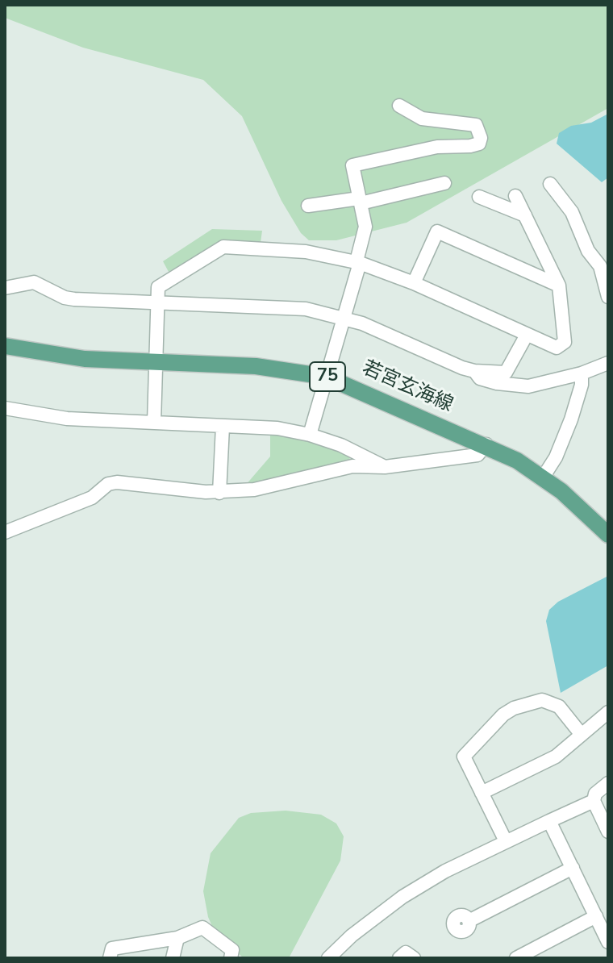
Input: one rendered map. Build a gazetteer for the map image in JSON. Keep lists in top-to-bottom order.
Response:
{
  "streets": {
    "main road": ["75", "若宮玄海線"]
  }
}
